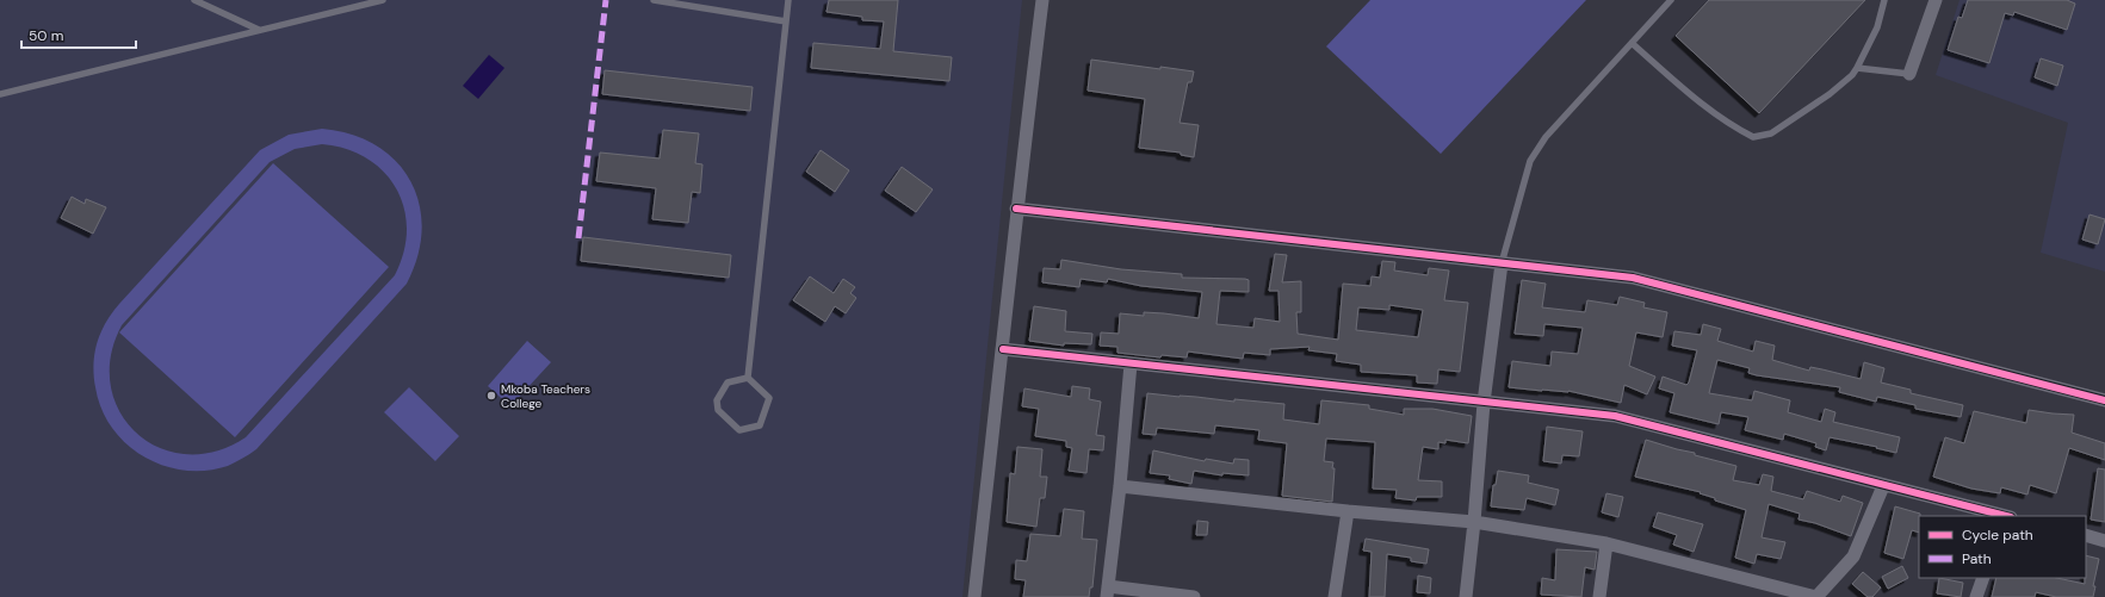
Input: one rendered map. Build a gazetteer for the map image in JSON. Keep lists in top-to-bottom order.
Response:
{
  "places": ["Mkoba Teachers College"],
  "legend": ["Cycle path", "Path"],
  "scale_bar": "50 m"
}
